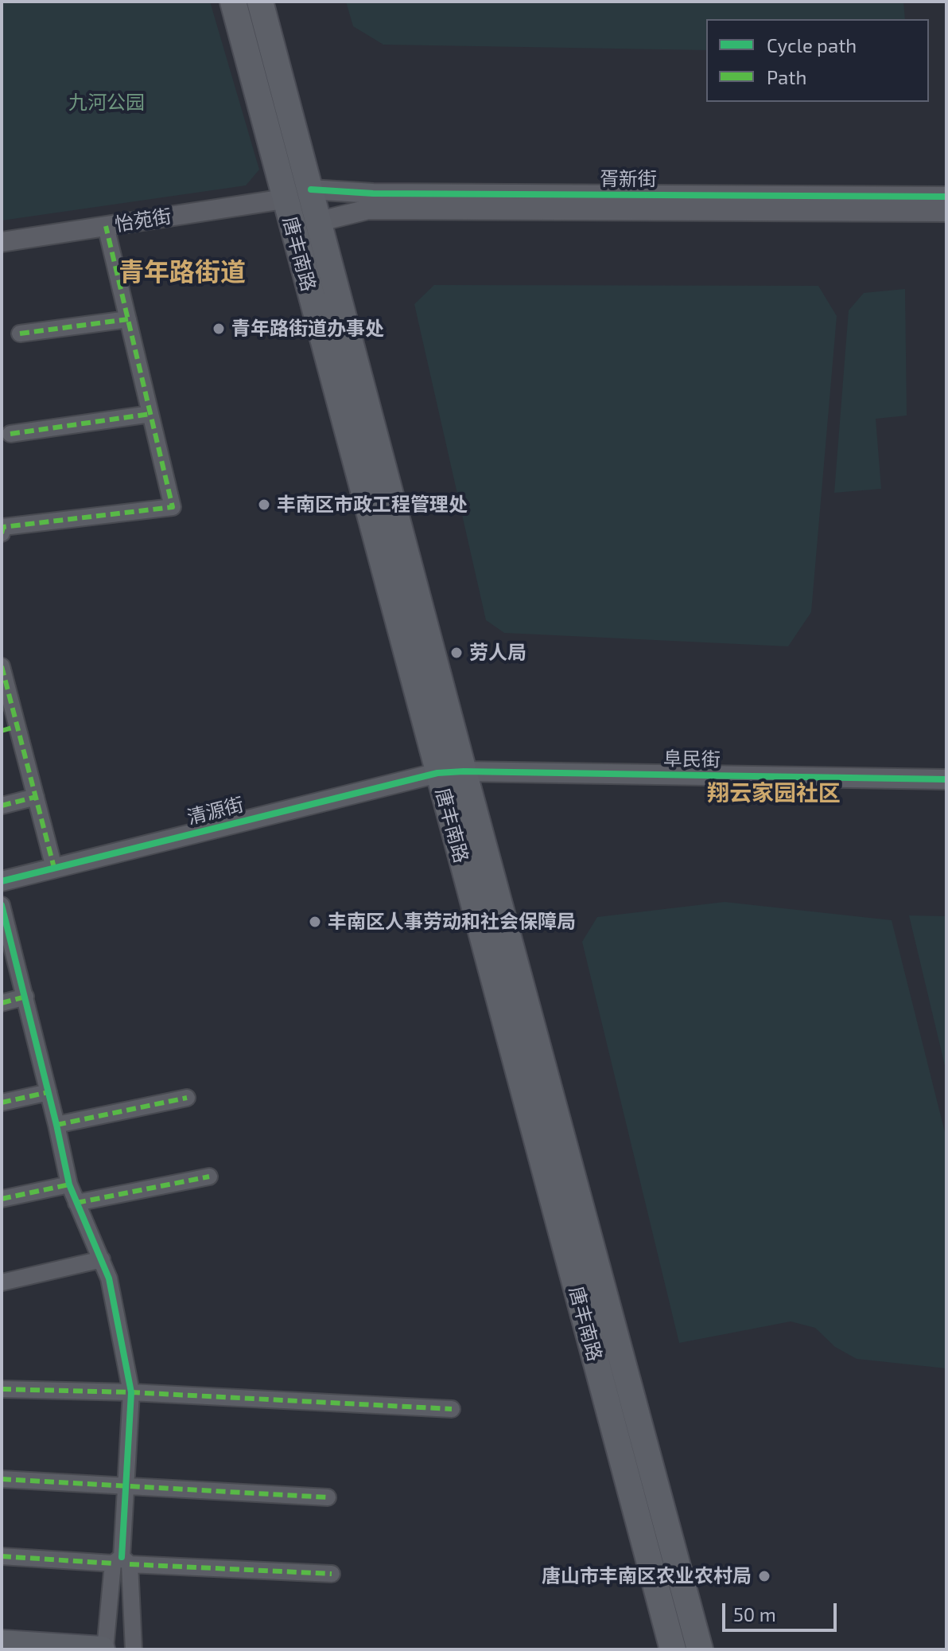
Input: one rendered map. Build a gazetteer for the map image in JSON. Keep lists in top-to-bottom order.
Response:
{
  "streets": {
    "main road": ["唐丰南路"],
    "street": [
      "胥新街",
      "怡苑街",
      "阜民街",
      "清源街"
    ]
  },
  "crossings": [
    ["胥新街", "唐丰南路"],
    ["怡苑街", "唐丰南路"],
    ["唐丰南路", "阜民街"],
    ["唐丰南路", "清源街"],
    ["阜民街", "清源街"]
  ],
  "districts": ["青年路街道", "翔云家园社区"],
  "parks": ["九河公园"],
  "places": [
    "青年路街道办事处",
    "丰南区市政工程管理处",
    "劳人局",
    "丰南区人事劳动和社会保障局",
    "唐山市丰南区农业农村局"
  ],
  "legend": ["Cycle path", "Path"],
  "scale_bar": "50 m"
}
